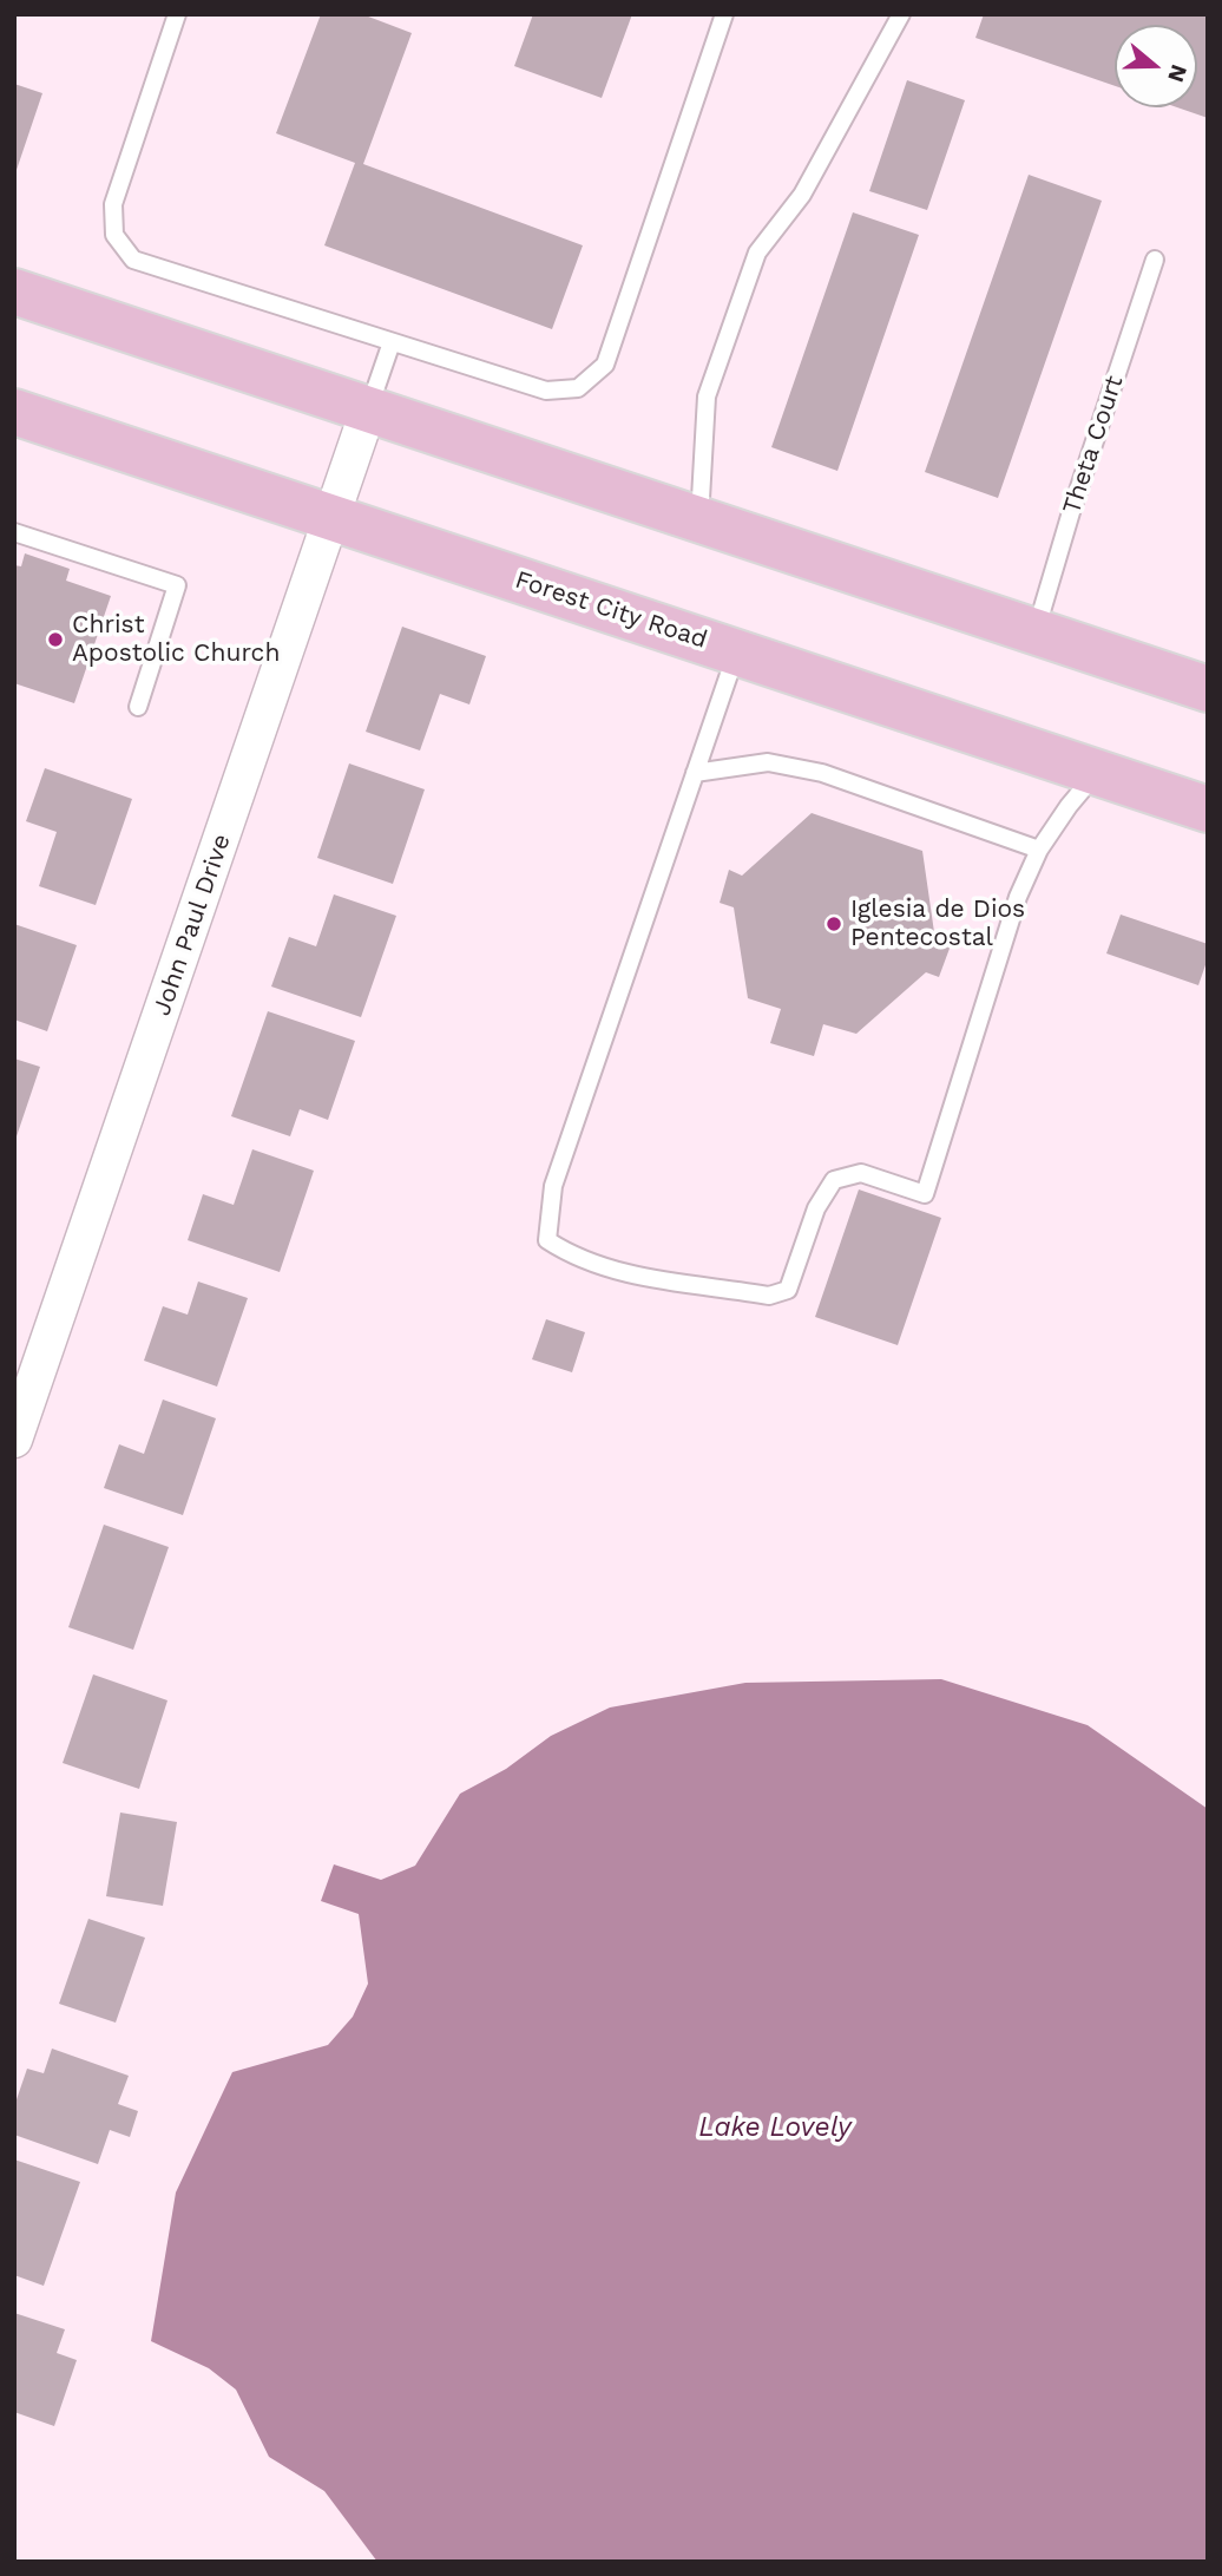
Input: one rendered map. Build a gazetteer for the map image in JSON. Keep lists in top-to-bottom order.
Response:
{
  "streets": {
    "main road": ["Forest City Road"],
    "street": ["John Paul Drive"],
    "lane": ["Theta Court"]
  },
  "crossings": [
    ["Forest City Road", "John Paul Drive"]
  ],
  "water": ["Lake Lovely"],
  "places": ["Christ Apostolic Church", "Iglesia de Dios Pentecostal"],
  "north": "right"
}
